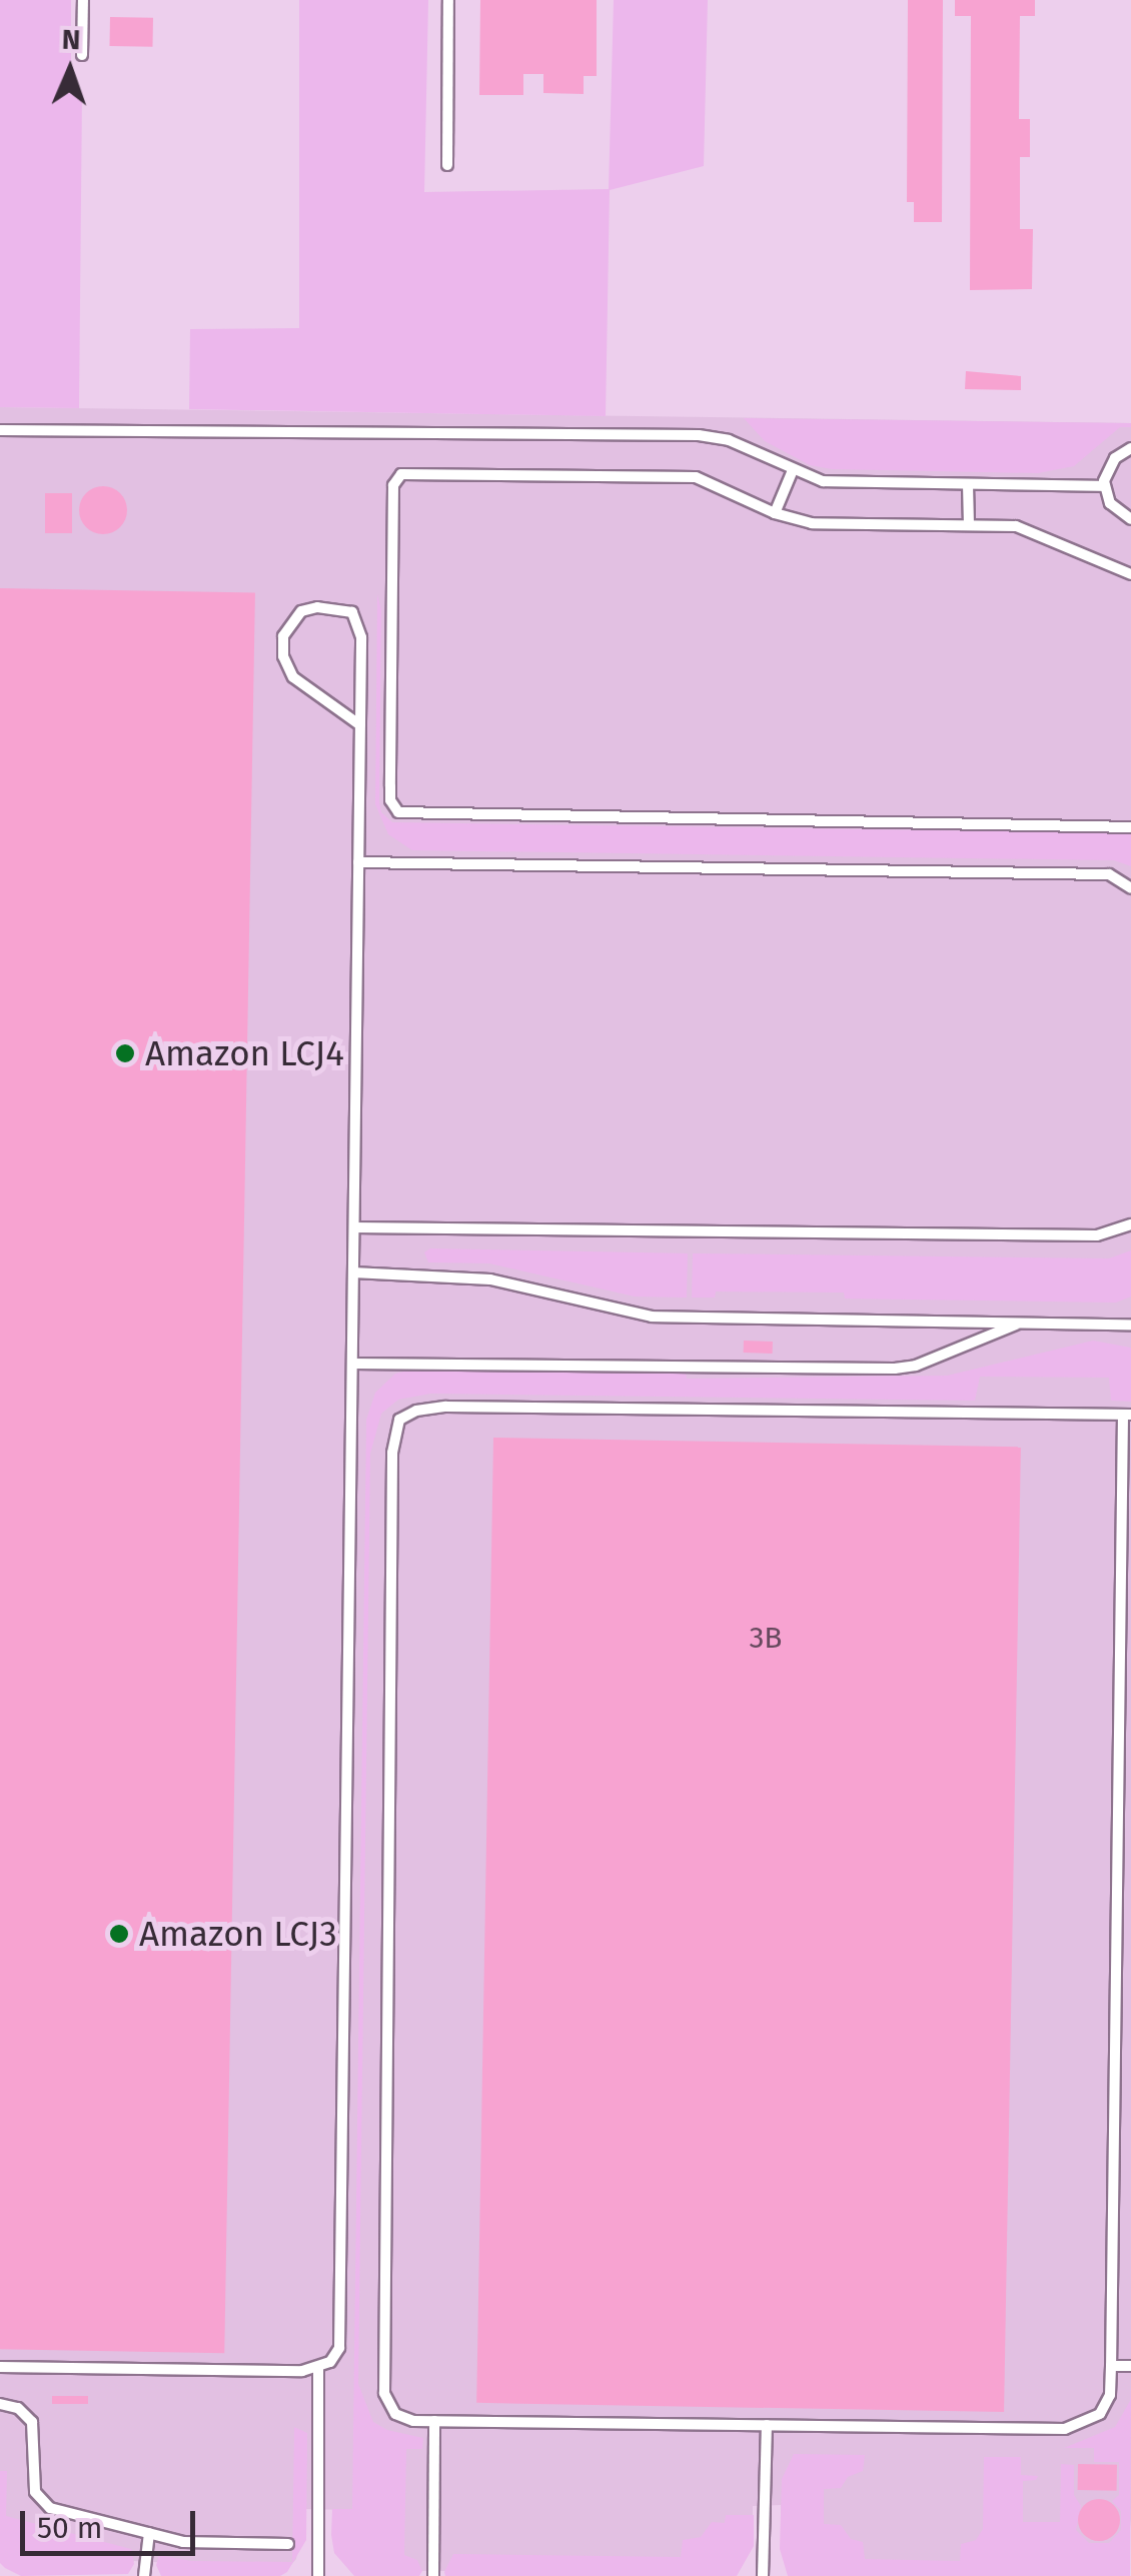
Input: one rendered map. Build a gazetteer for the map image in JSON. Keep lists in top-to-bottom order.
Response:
{
  "places": ["Amazon LCJ4", "Amazon LCJ3"],
  "house_numbers": ["3B"],
  "scale_bar": "50 m",
  "north": "top"
}
